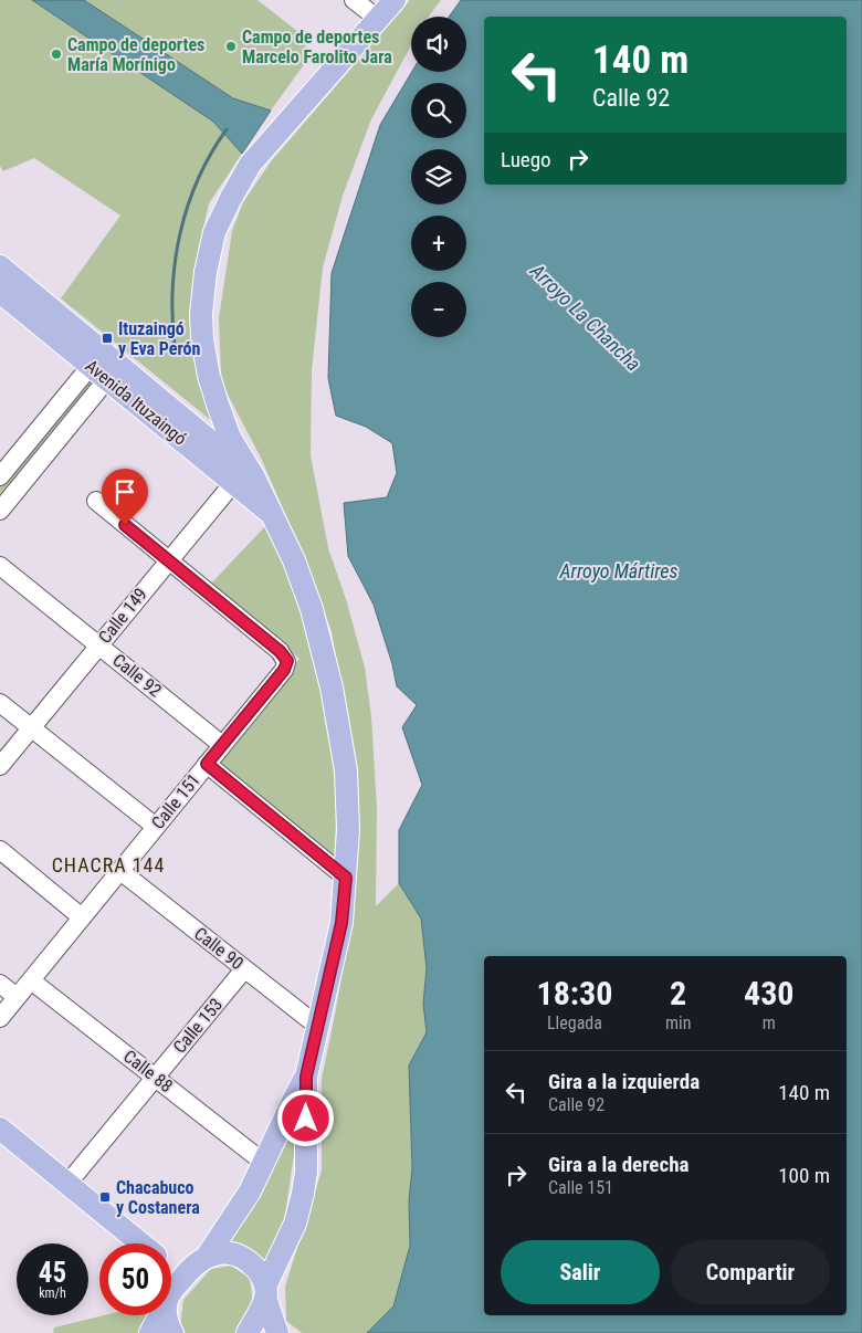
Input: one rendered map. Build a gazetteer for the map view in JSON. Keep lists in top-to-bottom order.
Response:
{
  "streets": {
    "main road": ["Avenida Ituzaingó"],
    "street": [
      "Calle 149",
      "Calle 92",
      "Calle 151",
      "Calle 90",
      "Calle 153",
      "Calle 88"
    ]
  },
  "crossings": [
    ["Avenida Ituzaingó", "Calle 149"],
    ["Calle 149", "Calle 92"],
    ["Calle 149", "Calle 151"],
    ["Calle 92", "Calle 151"],
    ["Calle 151", "Calle 90"],
    ["Calle 151", "Calle 88"],
    ["Calle 90", "Calle 153"],
    ["Calle 153", "Calle 88"]
  ],
  "districts": ["CHACRA 144"],
  "water": ["Arroyo La Chancha", "Arroyo Mártires"],
  "places": {
    "other": ["Campo de deportes Marcelo Farolito Jara", "Campo de deportes María Morínigo"],
    "transit": ["Ituzaingó y Eva Perón", "Chacabuco y Costanera"]
  },
  "page": {
    "map_buttons": ["+", "−"],
    "turn": ["140 m", "Calle 92"],
    "then": "Luego",
    "eta": [
      "18:30",
      "Llegada",
      "2",
      "min",
      "430",
      "m"
    ],
    "list": [
      {
        "name": "Gira a la izquierda",
        "note": "Calle 92",
        "value": "140 m"
      },
      {
        "name": "Gira a la derecha",
        "note": "Calle 151",
        "value": "100 m"
      }
    ],
    "buttons": ["Salir", "Compartir"],
    "speed": "45 km/h",
    "limit": "50"
  }
}
